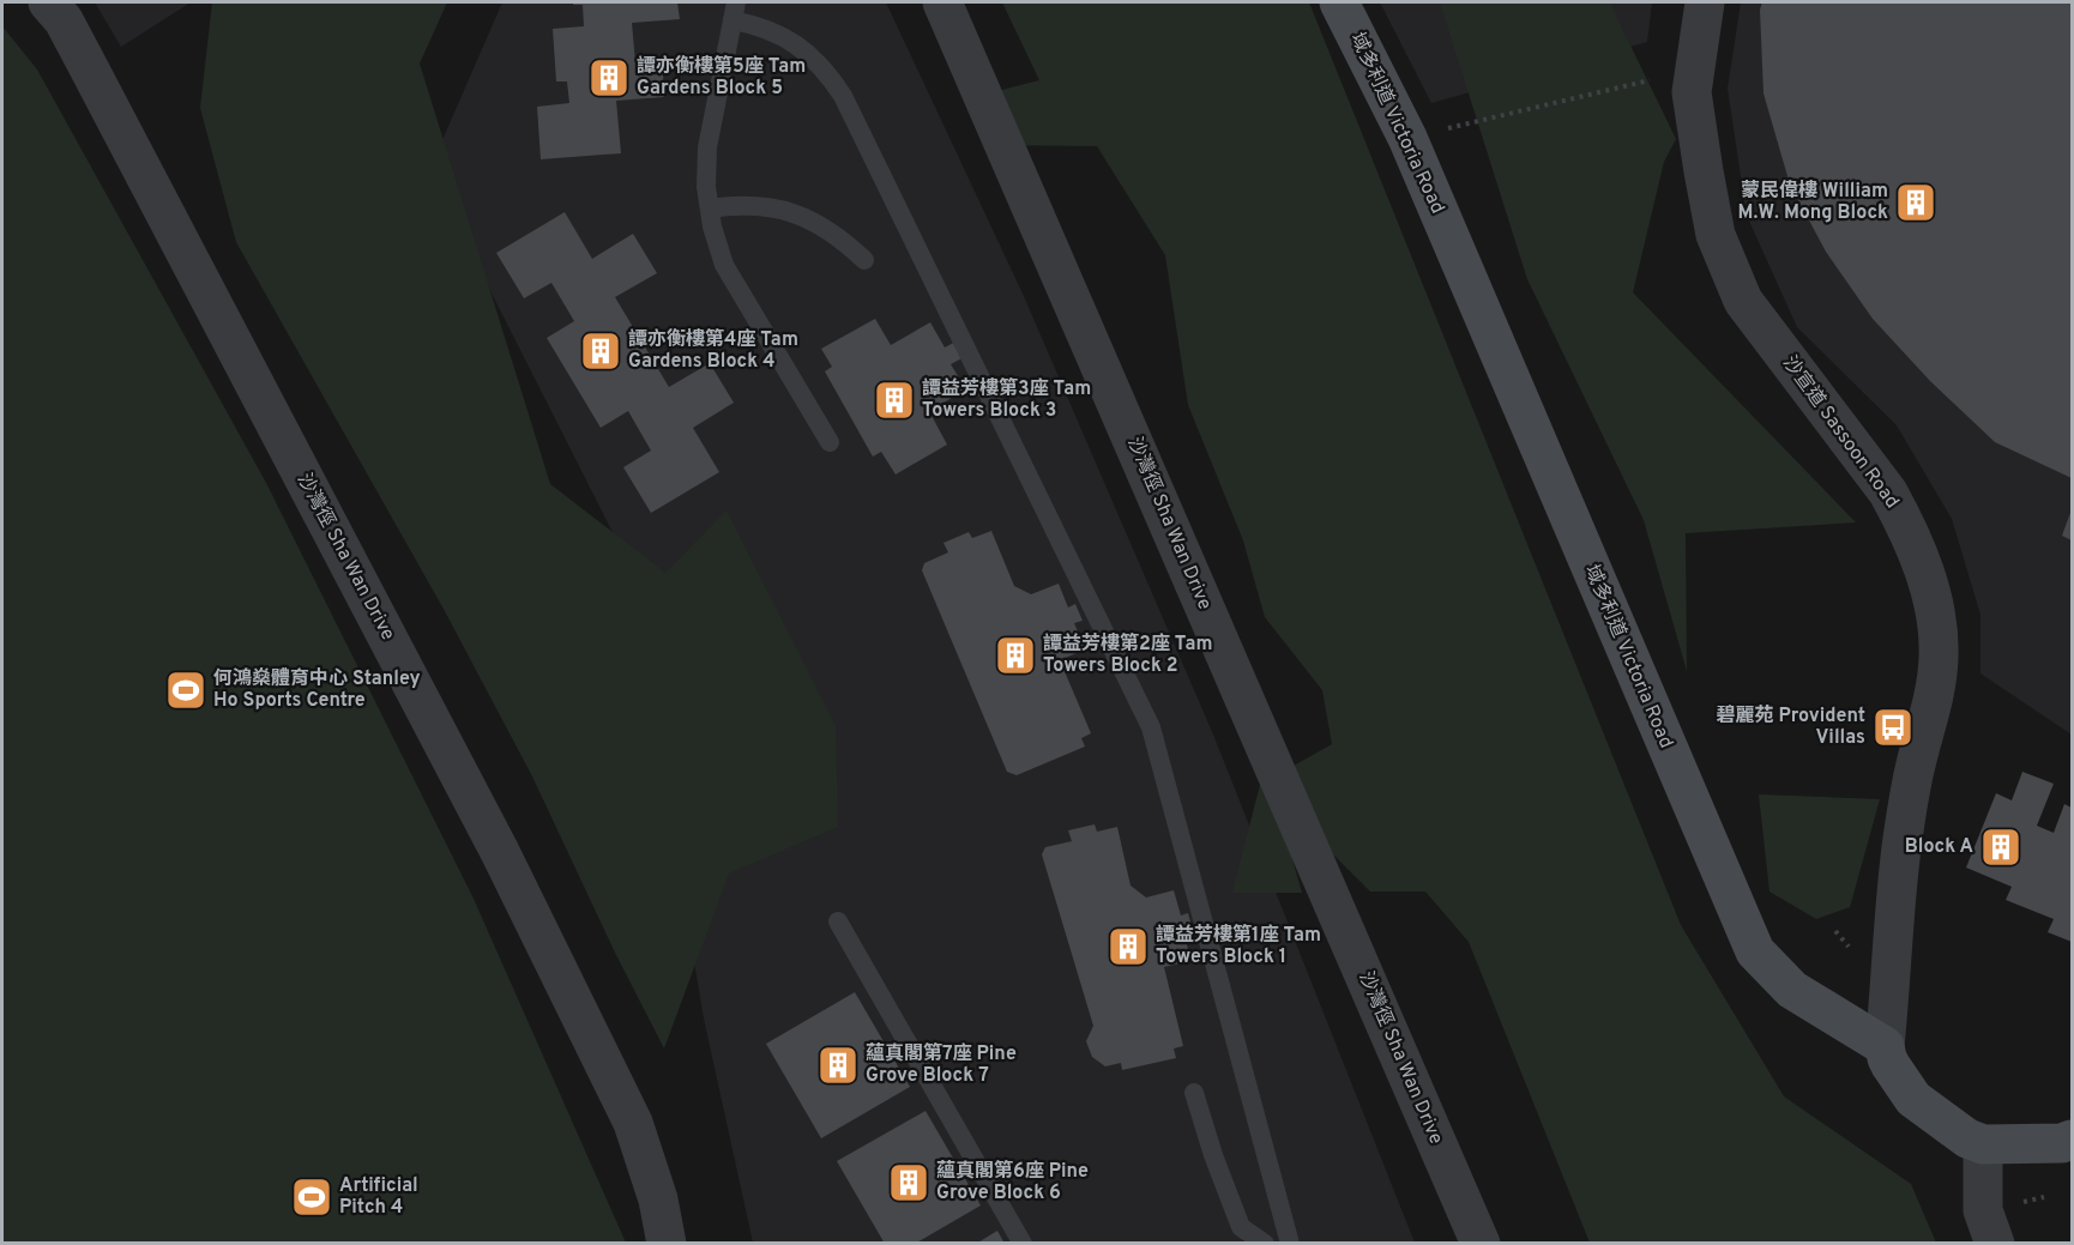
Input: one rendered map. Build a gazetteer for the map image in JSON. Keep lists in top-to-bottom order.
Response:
{
  "streets": {
    "main road": ["域多利道 Victoria Road"],
    "street": ["沙宣道 Sassoon Road", "沙灣徑 Sha Wan Drive"]
  },
  "crossings": [
    ["域多利道 Victoria Road", "沙宣道 Sassoon Road"]
  ],
  "places": {
    "building": [
      "譚亦衡樓第5座 Tam Gardens Block 5",
      "蒙民偉樓 William M.W. Mong Block",
      "譚亦衡樓第4座 Tam Gardens Block 4",
      "譚益芳樓第3座 Tam Towers Block 3",
      "譚益芳樓第2座 Tam Towers Block 2",
      "Block A",
      "譚益芳樓第1座 Tam Towers Block 1",
      "蘊真閣第7座 Pine Grove Block 7",
      "蘊真閣第6座 Pine Grove Block 6"
    ],
    "sports": ["何鴻燊體育中心 Stanley Ho Sports Centre", "Artificial Pitch 4"],
    "bus stop": ["碧麗苑 Provident Villas"]
  }
}
